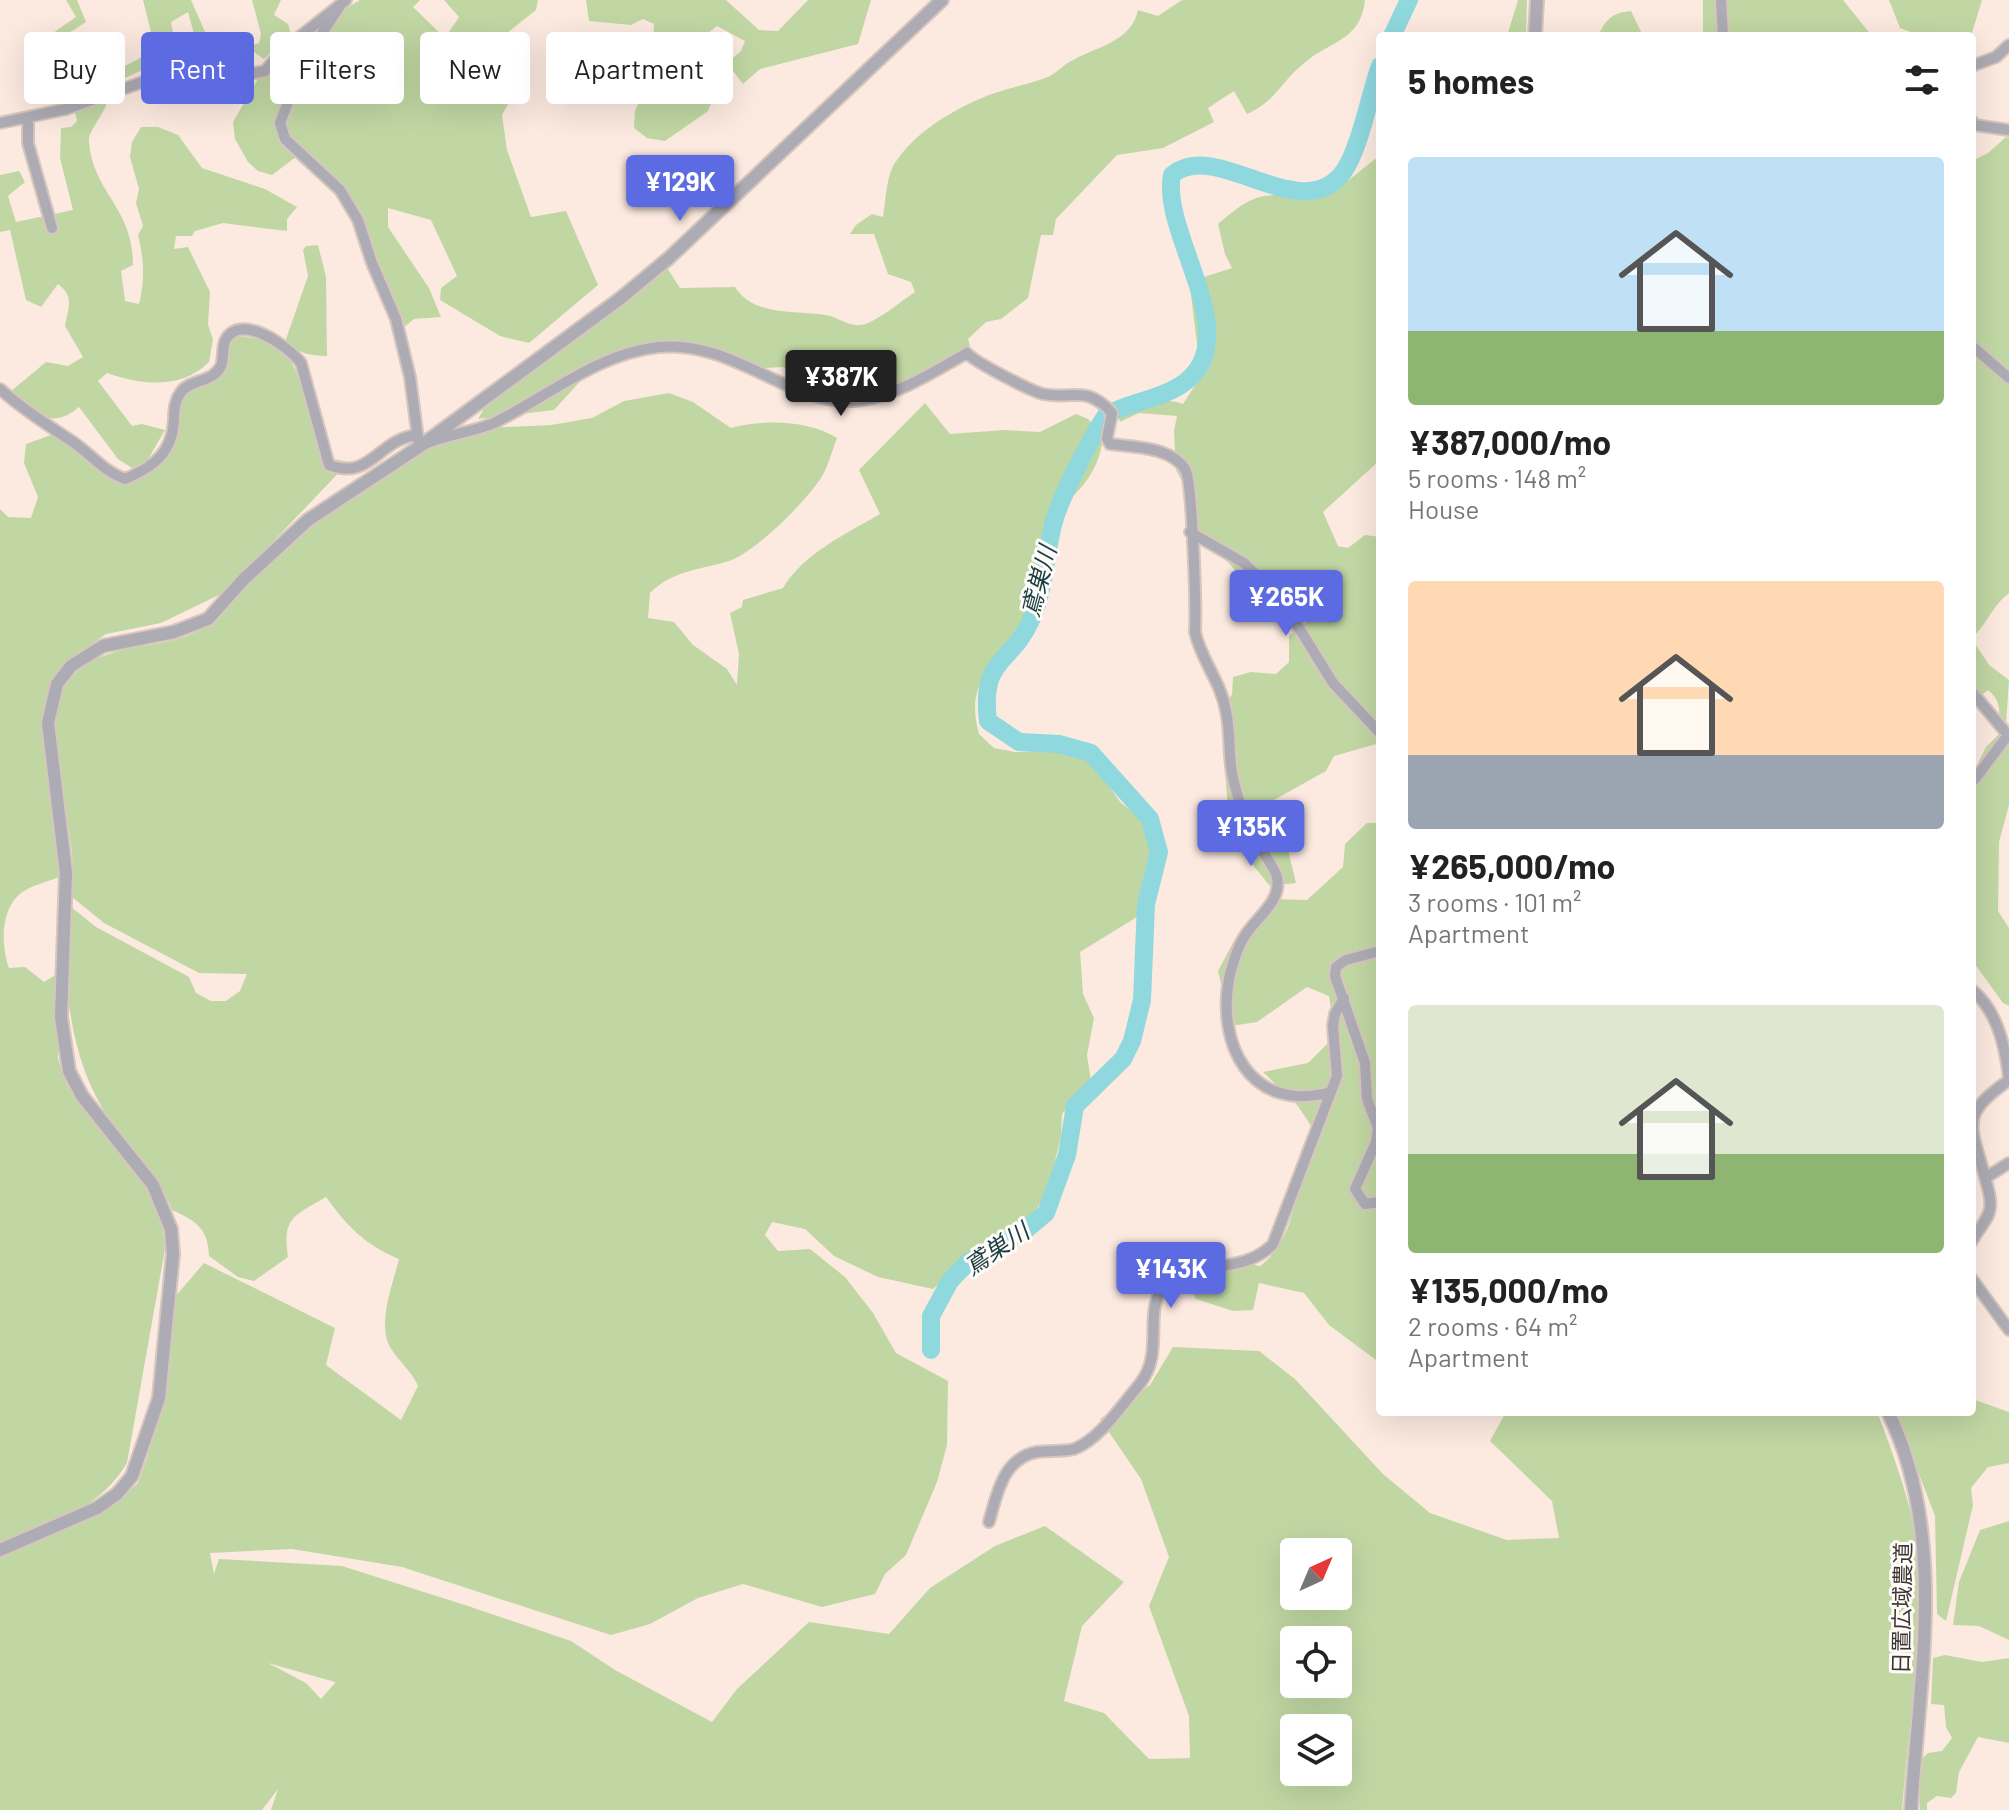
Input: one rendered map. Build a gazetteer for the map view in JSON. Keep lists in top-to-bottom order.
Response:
{
  "streets": {
    "street": ["日置広域農道"]
  },
  "water": ["鳶巣川"],
  "north": "top right",
  "page": {
    "chip": [
      "Buy",
      "Rent",
      "Filters",
      "New",
      "Apartment"
    ],
    "heading": "5 homes",
    "list": [
      {
        "name": "¥387,000/mo",
        "note": "5 rooms · 148 m² · House"
      },
      {
        "name": "¥265,000/mo",
        "note": "3 rooms · 101 m² · Apartment"
      },
      {
        "name": "¥135,000/mo",
        "note": "2 rooms · 64 m² · Apartment"
      }
    ],
    "price": [
      "¥129K",
      "¥387K",
      "¥265K",
      "¥135K",
      "¥143K"
    ]
  }
}
